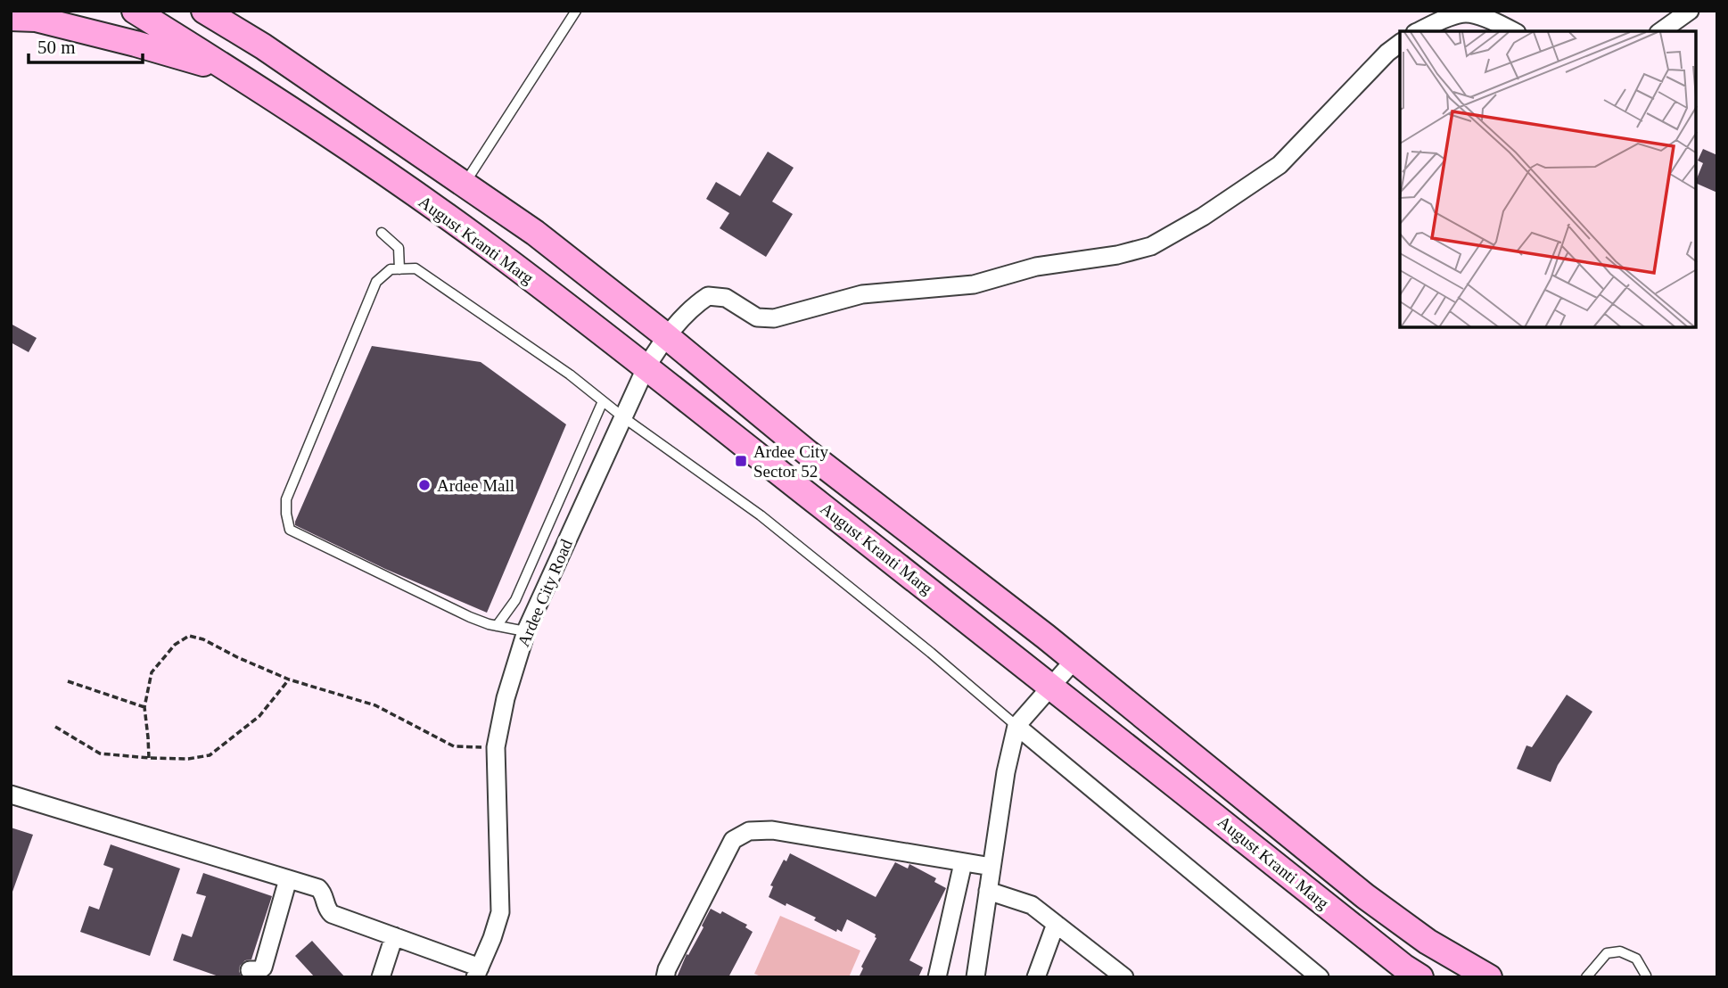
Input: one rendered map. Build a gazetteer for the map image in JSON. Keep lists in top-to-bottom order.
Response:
{
  "streets": {
    "main road": ["August Kranti Marg"],
    "street": ["Ardee City Road"]
  },
  "crossings": [
    ["August Kranti Marg", "Ardee City Road"]
  ],
  "places": {
    "transit": ["Ardee City Sector 52"],
    "other": ["Ardee Mall"]
  },
  "scale_bar": "50 m"
}
